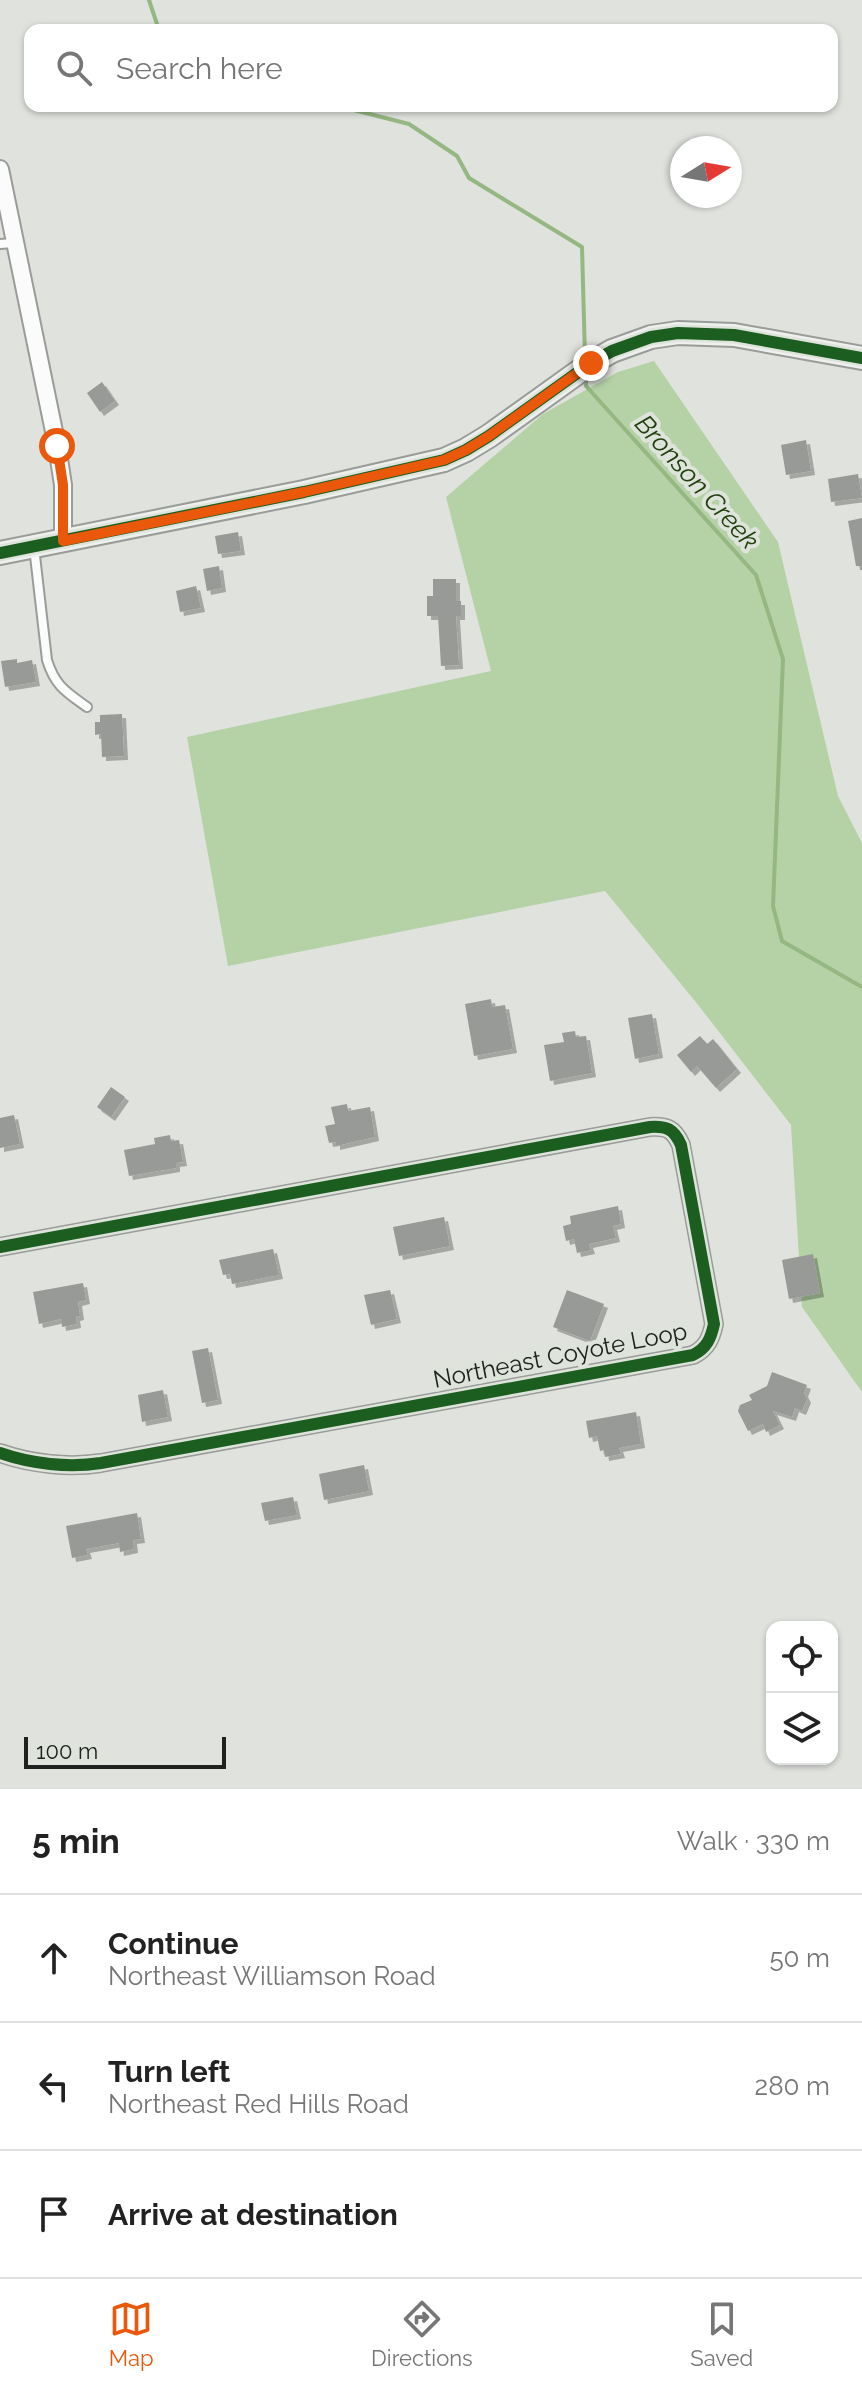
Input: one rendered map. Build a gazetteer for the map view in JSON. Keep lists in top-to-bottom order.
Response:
{
  "streets": {
    "street": ["Northeast Coyote Loop"]
  },
  "water": ["Bronson Creek"],
  "scale_bar": "100 m",
  "north": "right",
  "page": {
    "search": "Search here",
    "scale": "100 m",
    "heading": ["5 min", "Walk · 330 m"],
    "list": [
      ["Continue", "Northeast Williamson Road", "50 m"],
      ["Turn left", "Northeast Red Hills Road", "280 m"],
      "Arrive at destination"
    ],
    "nav": ["Map", "Directions", "Saved"]
  }
}
